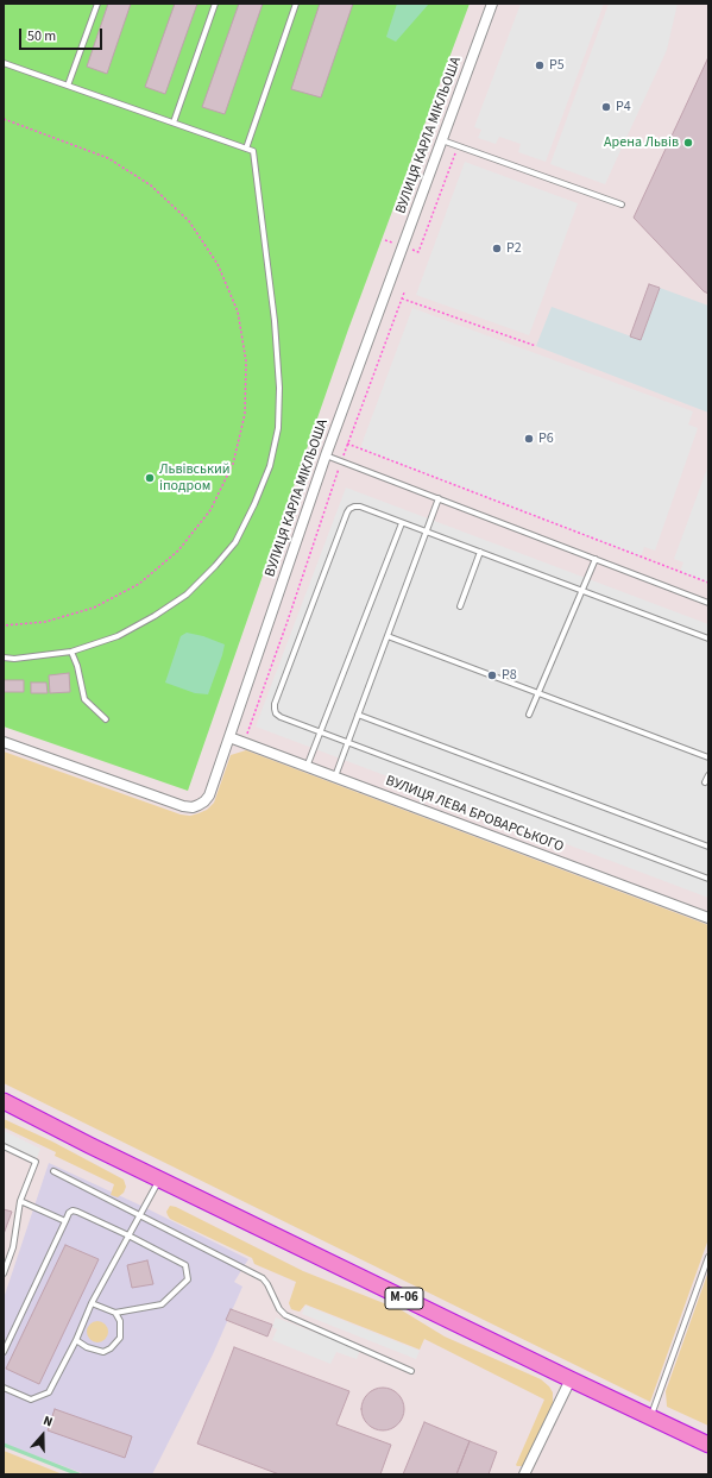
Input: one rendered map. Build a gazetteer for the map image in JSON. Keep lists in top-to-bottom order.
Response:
{
  "streets": {
    "highway": ["М-06"],
    "street": ["ВУЛИЦЯ КАРЛА МІКЛЬОША", "ВУЛИЦЯ ЛЕВА БРОВАРСЬКОГО"]
  },
  "crossings": [
    ["ВУЛИЦЯ КАРЛА МІКЛЬОША", "ВУЛИЦЯ ЛЕВА БРОВАРСЬКОГО"]
  ],
  "places": [
    "P5",
    "P4",
    "Арена Львів",
    "P2",
    "P6",
    "Львівський іподром",
    "P8"
  ],
  "scale_bar": "50 m",
  "north": "top"
}
